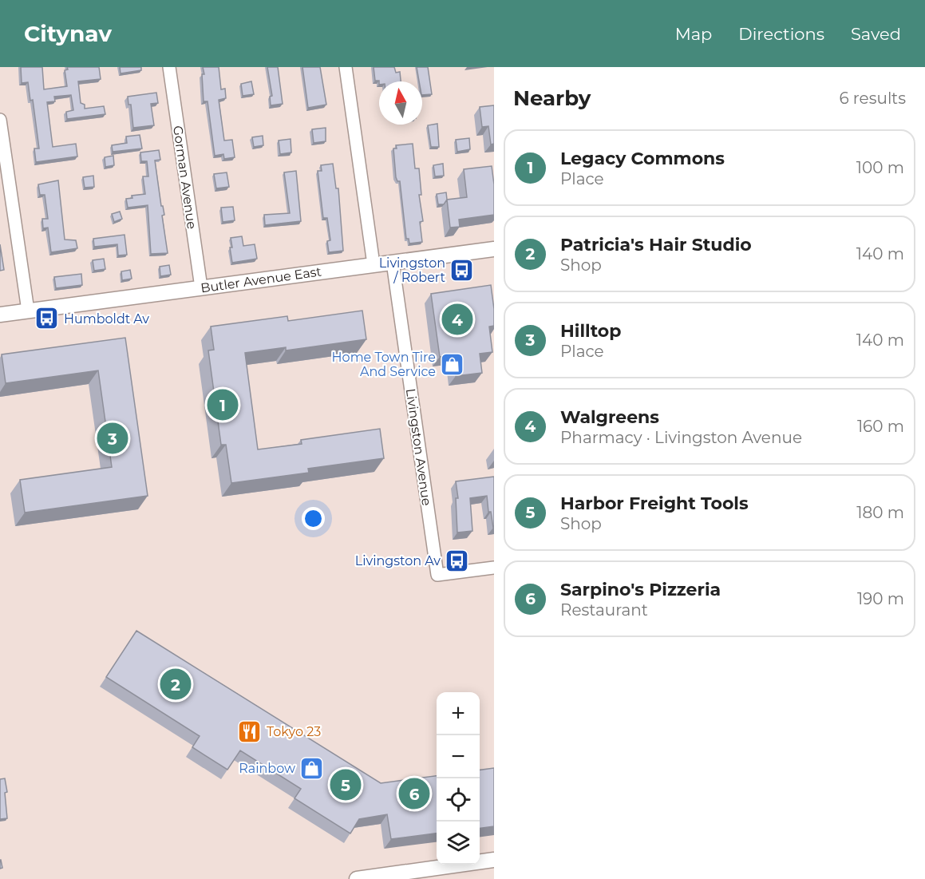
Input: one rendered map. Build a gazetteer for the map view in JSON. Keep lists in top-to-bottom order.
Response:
{
  "streets": {
    "street": ["Gorman Avenue", "Butler Avenue East", "Livingston Avenue"]
  },
  "crossings": [
    ["Gorman Avenue", "Butler Avenue East"],
    ["Butler Avenue East", "Livingston Avenue"]
  ],
  "places": {
    "bus stop": ["Livingston / Robert", "Humboldt Av", "Livingston Av"],
    "shop": ["Home Town Tire And Service", "Rainbow"],
    "restaurant": ["Tokyo 23"]
  },
  "north": "top",
  "page": {
    "header": "Citynav",
    "nav": ["Map", "Directions", "Saved"],
    "heading": ["Nearby", "6 results"],
    "list": [
      {
        "mark": "1",
        "name": "Legacy Commons",
        "note": "Place",
        "value": "100 m"
      },
      {
        "mark": "2",
        "name": "Patricia's Hair Studio",
        "note": "Shop",
        "value": "140 m"
      },
      {
        "mark": "3",
        "name": "Hilltop",
        "note": "Place",
        "value": "140 m"
      },
      {
        "mark": "4",
        "name": "Walgreens",
        "note": "Pharmacy · Livingston Avenue",
        "value": "160 m"
      },
      {
        "mark": "5",
        "name": "Harbor Freight Tools",
        "note": "Shop",
        "value": "180 m"
      },
      {
        "mark": "6",
        "name": "Sarpino's Pizzeria",
        "note": "Restaurant",
        "value": "190 m"
      }
    ],
    "pins": [
      "4",
      "1",
      "3",
      "2",
      "5",
      "6"
    ],
    "map_buttons": ["+", "−"]
  }
}
